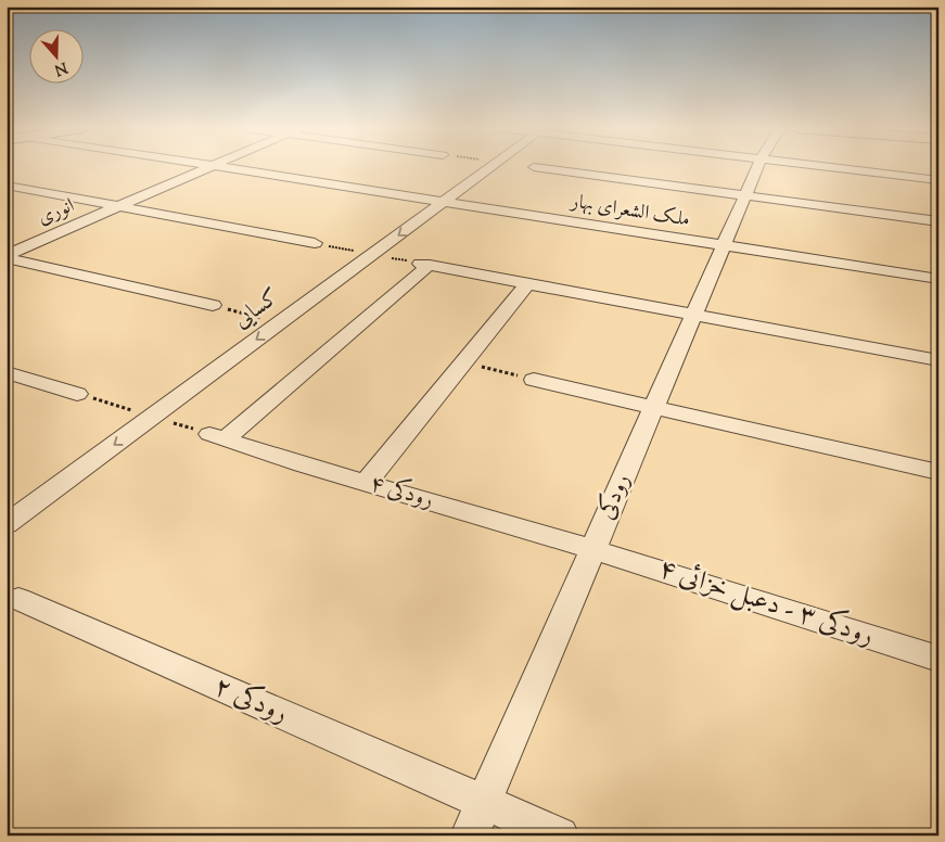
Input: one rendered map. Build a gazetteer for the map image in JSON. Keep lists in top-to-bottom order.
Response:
{
  "streets": {
    "street": [
      "ملک الشعرای بهار",
      "انوری",
      "کسایی",
      "رودکی ۴",
      "رودکی",
      "رودکی ۳ - دعبل خزائی ۴",
      "رودکی ۲"
    ]
  },
  "crossings": [
    ["ملک الشعرای بهار", "کسایی"],
    ["ملک الشعرای بهار", "رودکی"],
    ["رودکی ۴", "رودکی"],
    ["رودکی ۴", "رودکی ۳ - دعبل خزائی ۴"],
    ["رودکی", "رودکی ۳ - دعبل خزائی ۴"],
    ["رودکی", "رودکی ۲"]
  ],
  "north": "bottom"
}
